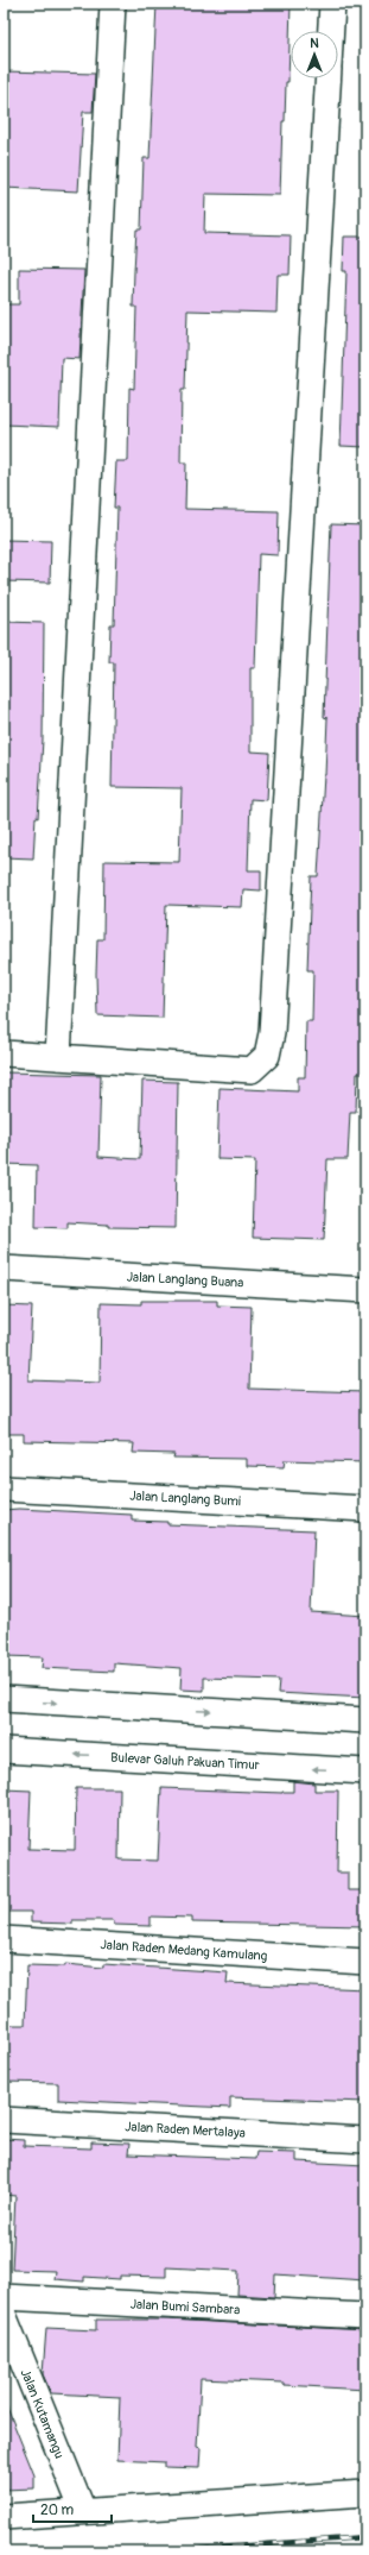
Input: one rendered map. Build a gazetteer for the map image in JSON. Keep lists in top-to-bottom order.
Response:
{
  "streets": {
    "street": [
      "Jalan Langlang Buana",
      "Jalan Langlang Bumi",
      "Bulevar Galuh Pakuan Timur",
      "Jalan Raden Medang Kamulang",
      "Jalan Raden Mertalaya",
      "Jalan Bumi Sambara",
      "Jalan Kutamangu"
    ]
  },
  "scale_bar": "20 m",
  "north": "top"
}
